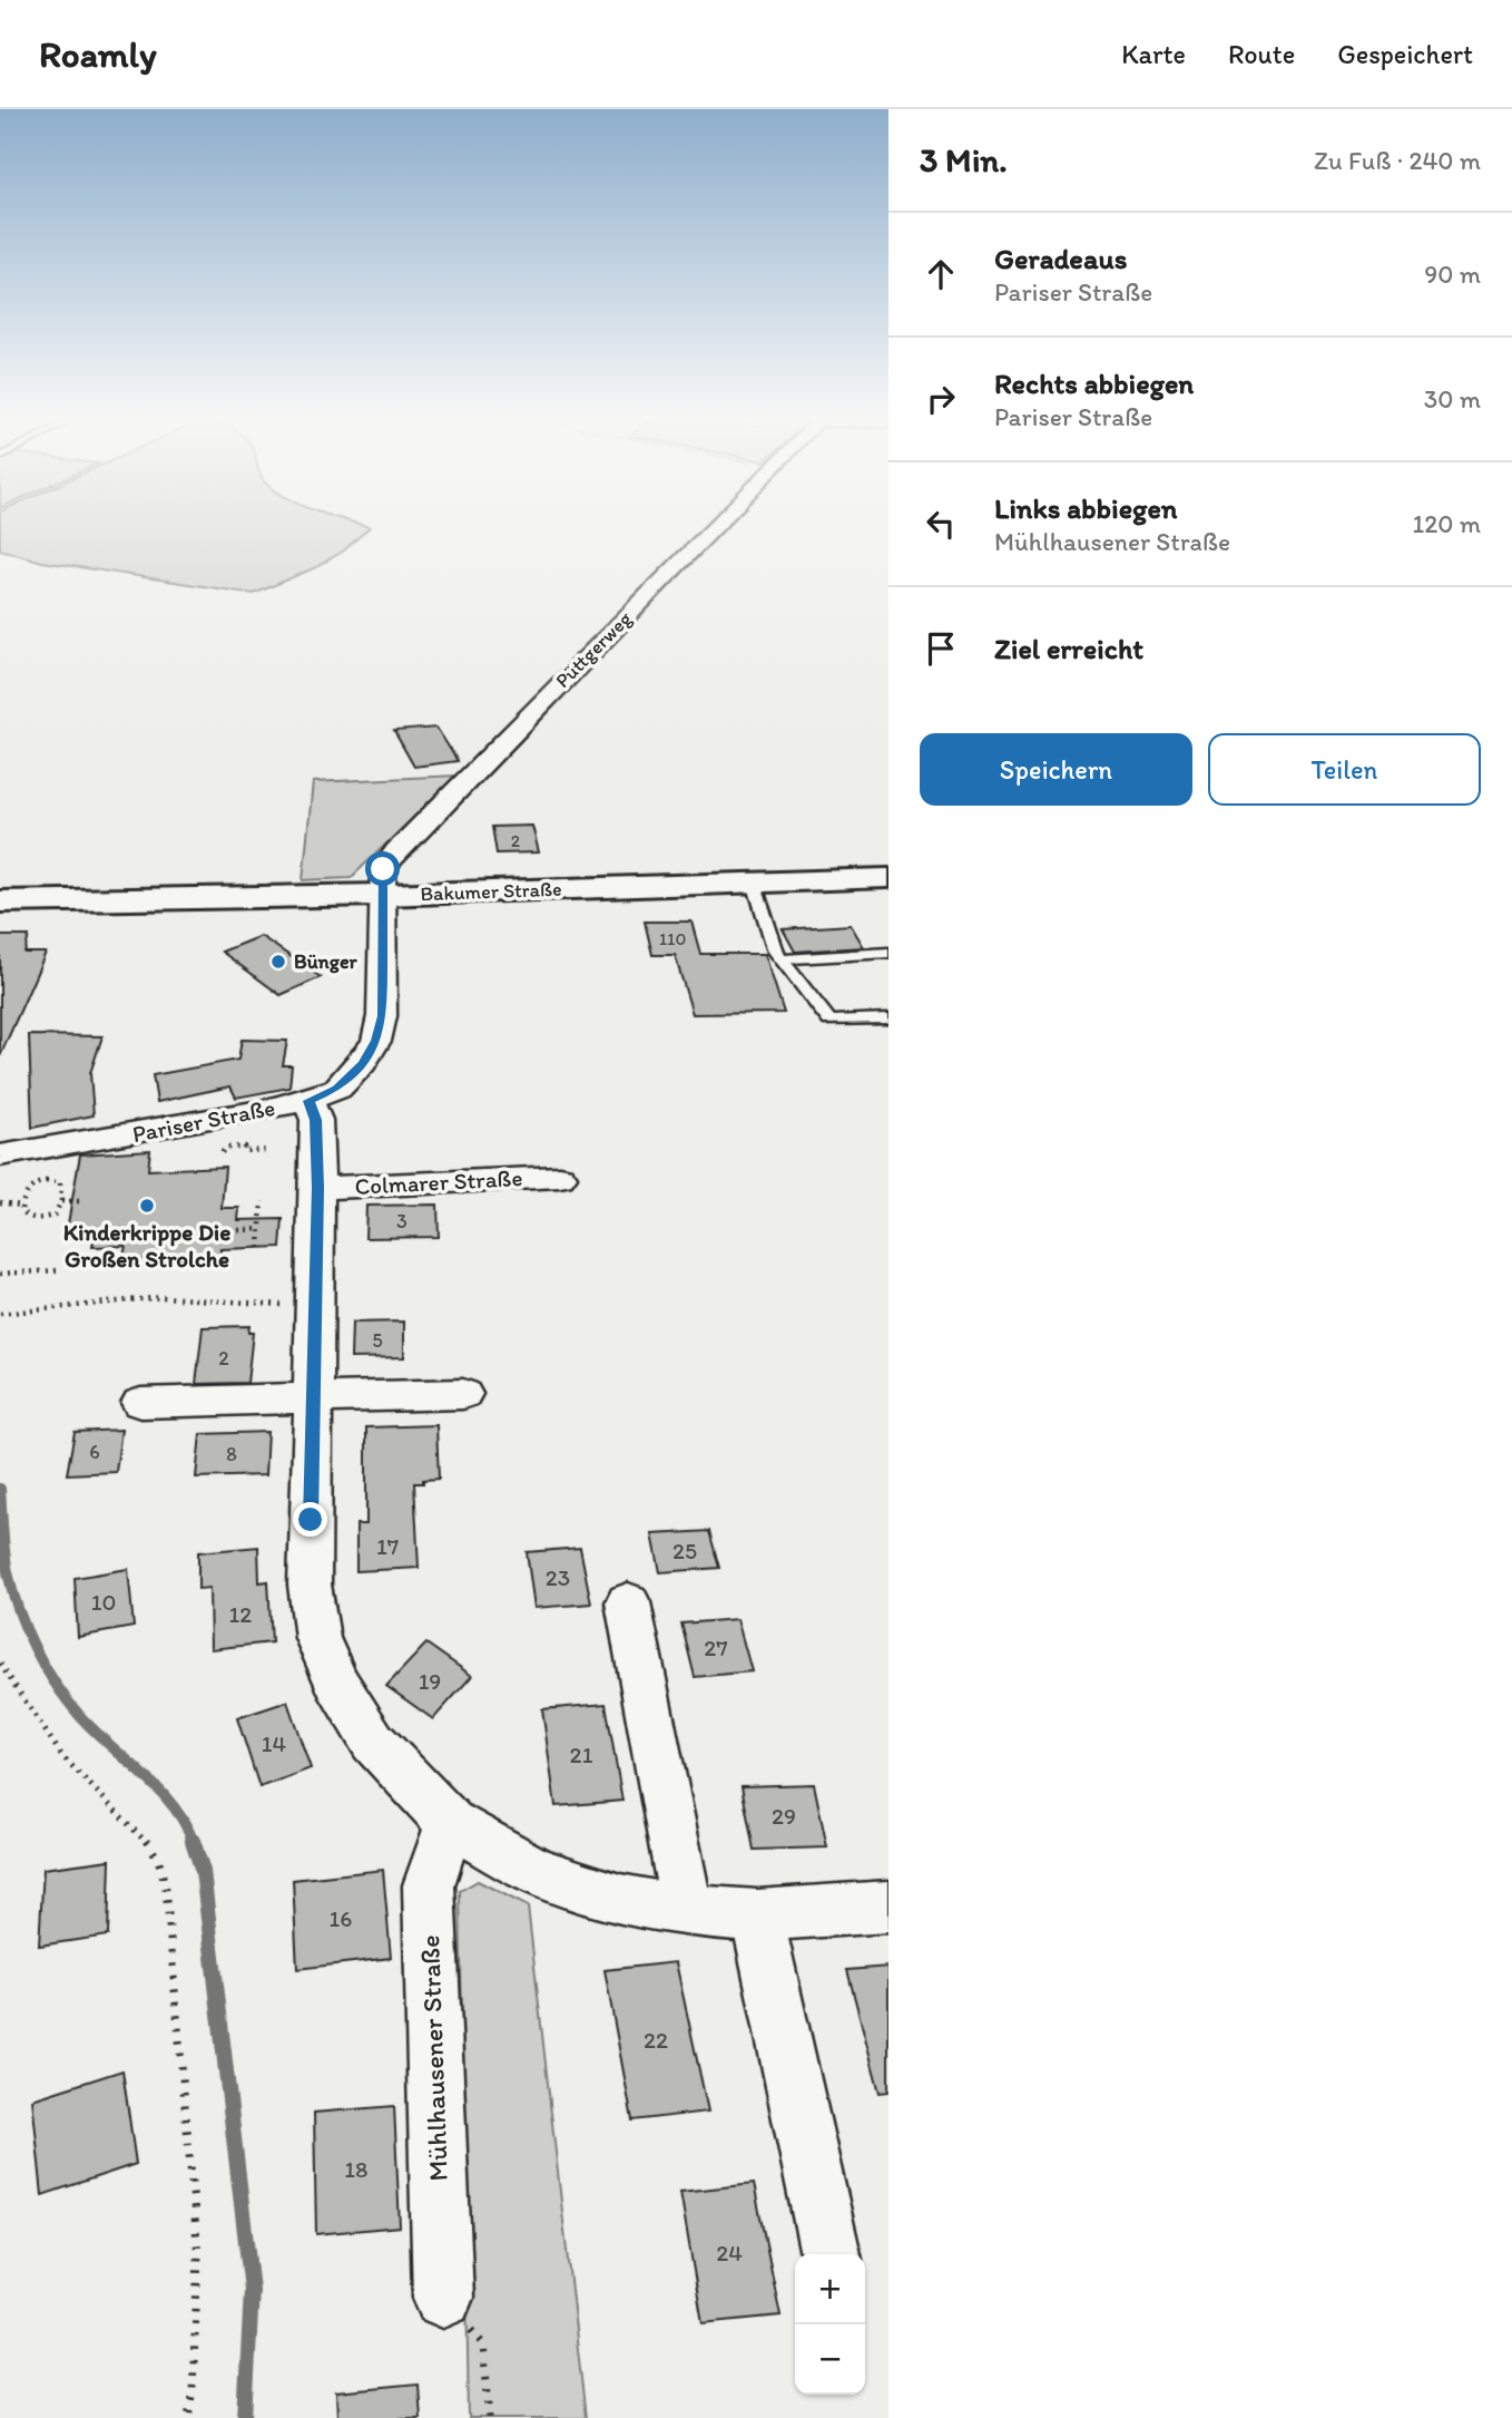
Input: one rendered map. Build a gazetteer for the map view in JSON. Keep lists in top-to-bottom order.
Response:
{
  "streets": {
    "main road": ["Bakumer Straße"],
    "street": [
      "Püttgerweg",
      "Pariser Straße",
      "Colmarer Straße",
      "Mühlhausener Straße"
    ]
  },
  "crossings": [
    ["Püttgerweg", "Bakumer Straße"],
    ["Püttgerweg", "Pariser Straße"],
    ["Bakumer Straße", "Pariser Straße"]
  ],
  "places": ["Bünger", "Kinderkrippe Die Großen Strolche"],
  "house_numbers": [
    "2",
    "110",
    "3",
    "5",
    "2",
    "6",
    "8",
    "17",
    "25",
    "23",
    "10",
    "12",
    "27",
    "19",
    "14",
    "21",
    "29",
    "16",
    "22",
    "18",
    "24"
  ],
  "page": {
    "header": "Roamly",
    "nav": ["Karte", "Route", "Gespeichert"],
    "heading": ["3 Min.", "Zu Fuß · 240 m"],
    "list": [
      ["Geradeaus", "Pariser Straße", "90 m"],
      ["Rechts abbiegen", "Pariser Straße", "30 m"],
      ["Links abbiegen", "Mühlhausener Straße", "120 m"],
      "Ziel erreicht"
    ],
    "buttons": ["Speichern", "Teilen"],
    "map_buttons": ["+", "−"]
  }
}
